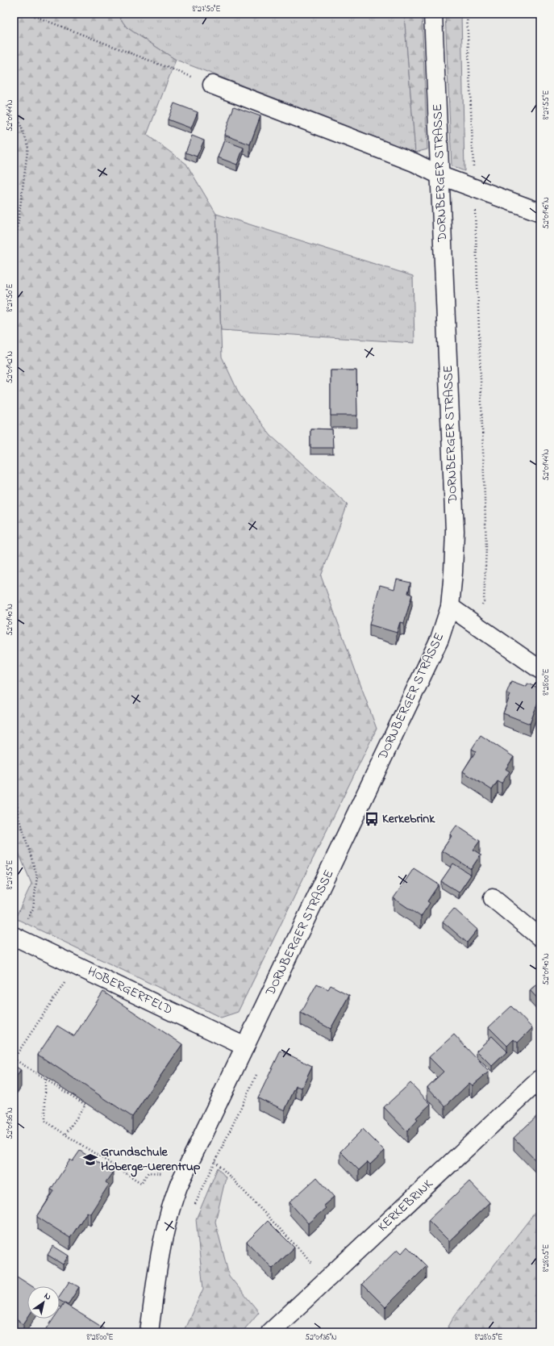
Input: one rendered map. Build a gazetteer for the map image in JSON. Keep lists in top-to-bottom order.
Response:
{
  "streets": {
    "street": ["DORNBERGER STRASSE", "HOBERGERFELD", "KERKEBRINK"]
  },
  "crossings": [
    ["DORNBERGER STRASSE", "HOBERGERFELD"]
  ],
  "places": {
    "bus stop": ["Kerkebrink"],
    "school or university": ["Grundschule Hoberge-Uerentrup"]
  },
  "north": "top right",
  "coordinates": [
    "8°27'50\"E",
    "8°27'55\"E",
    "52°01'44\"N",
    "52°01'46\"N",
    "52°01'42\"N",
    "52°01'40\"N",
    "8°28'00\"E",
    "52°01'36\"N",
    "8°28'05\"E"
  ]
}
